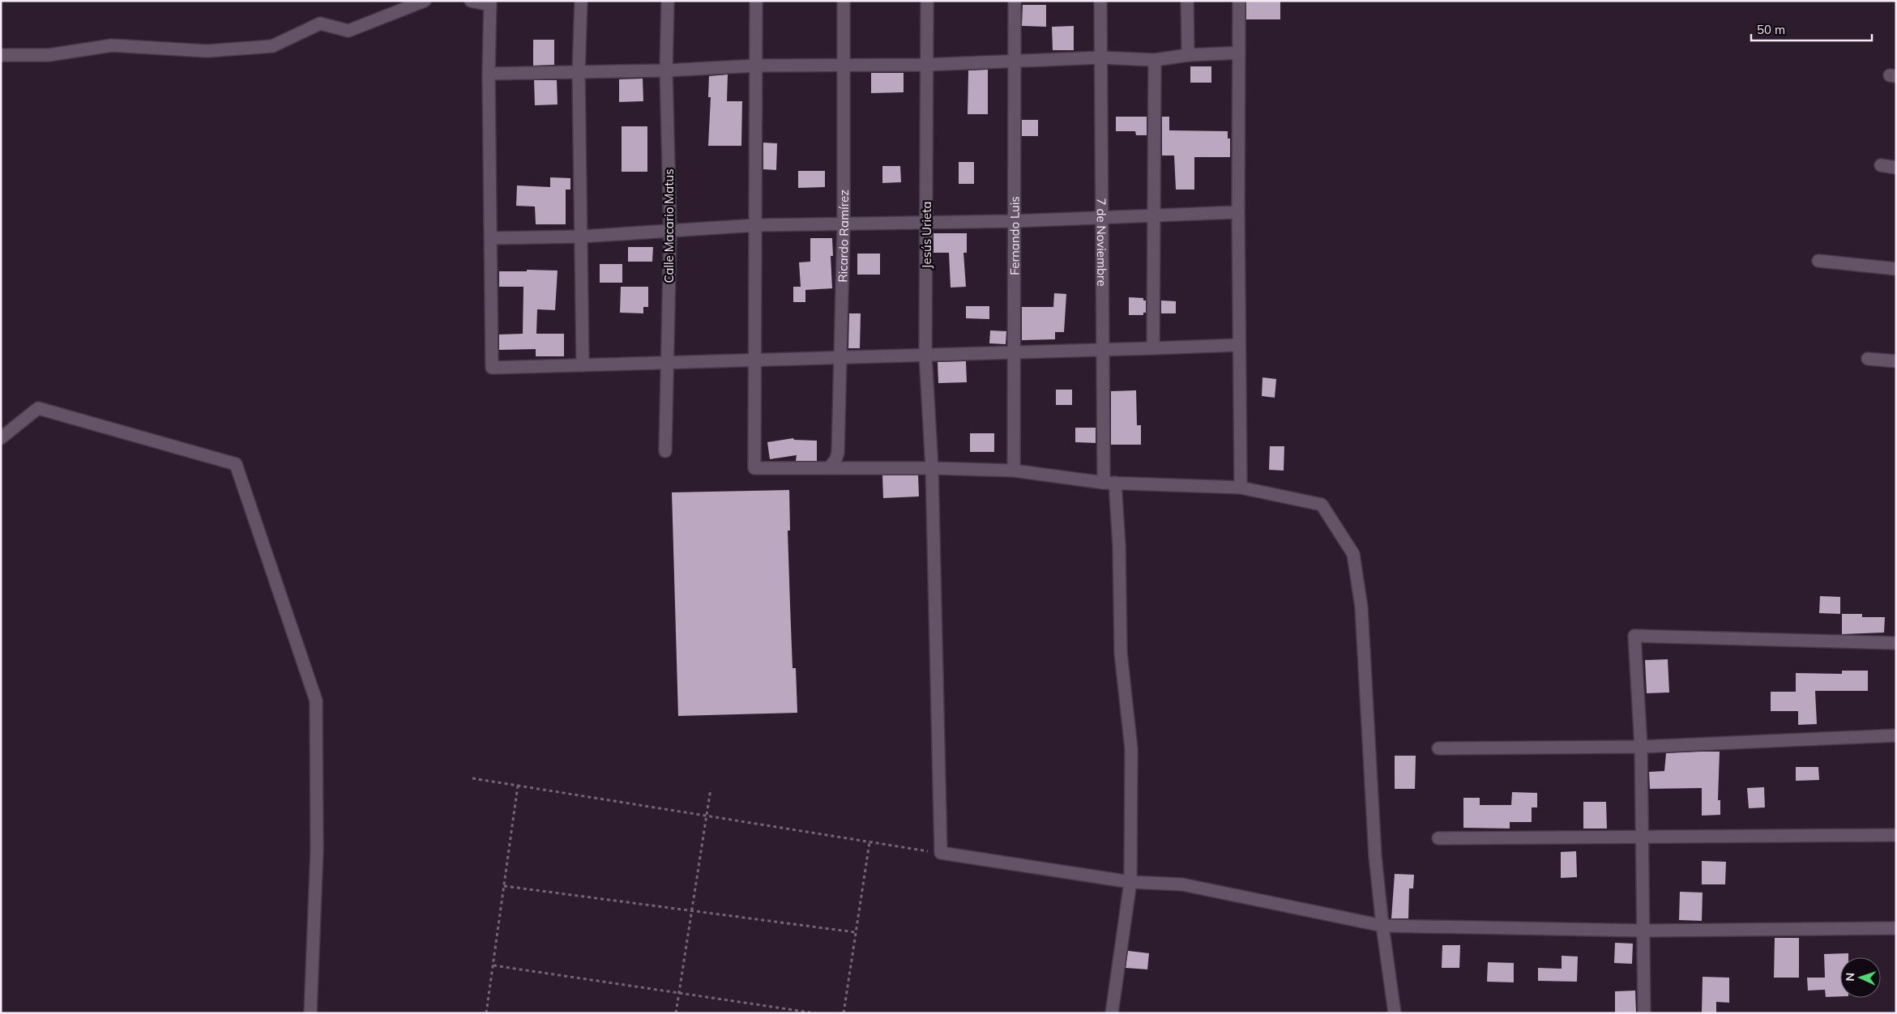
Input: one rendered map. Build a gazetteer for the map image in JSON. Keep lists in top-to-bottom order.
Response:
{
  "streets": {
    "street": [
      "Calle Macario Matus",
      "Jesús Urieta",
      "Ricardo Ramírez",
      "Fernando Luis",
      "7 de Noviembre"
    ]
  },
  "scale_bar": "50 m",
  "north": "left"
}
